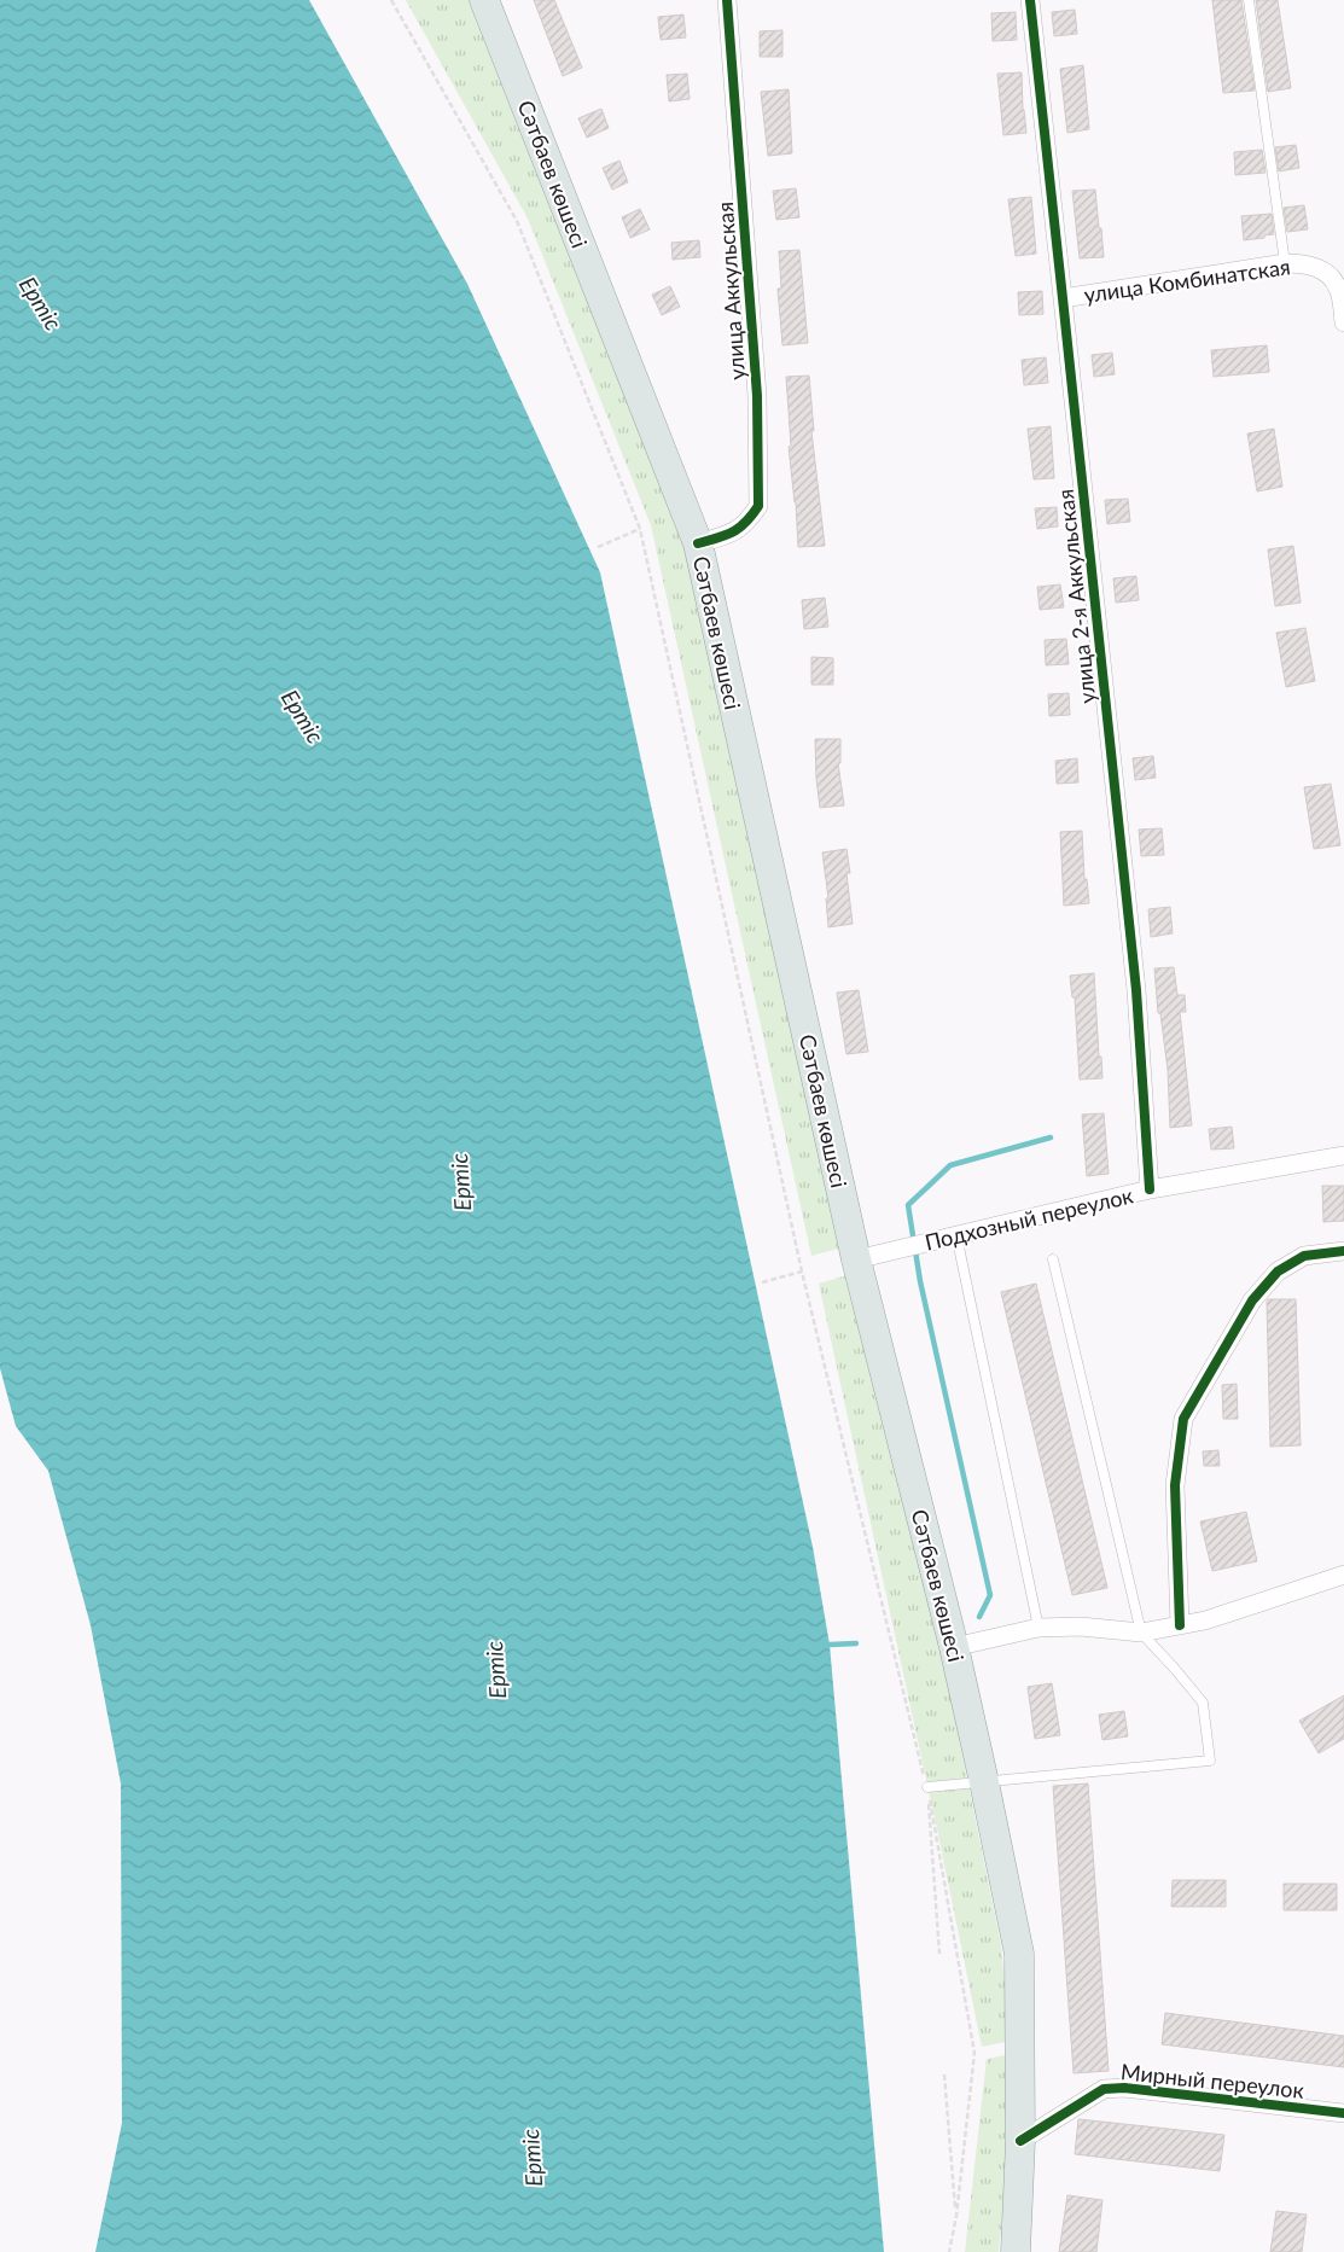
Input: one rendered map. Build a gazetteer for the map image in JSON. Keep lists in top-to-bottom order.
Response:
{
  "streets": {
    "main road": ["Сәтбаев көшесі"],
    "street": [
      "улица Комбинатская",
      "улица Аккульская",
      "улица 2-я Аккульская",
      "Подхозный переулок",
      "Мирный переулок"
    ]
  },
  "crossings": [
    ["Сәтбаев көшесі", "улица Аккульская"],
    ["Сәтбаев көшесі", "Подхозный переулок"],
    ["Сәтбаев көшесі", "Мирный переулок"],
    ["улица Комбинатская", "улица 2-я Аккульская"],
    ["улица 2-я Аккульская", "Подхозный переулок"]
  ],
  "water": ["Ертіс"]
}
